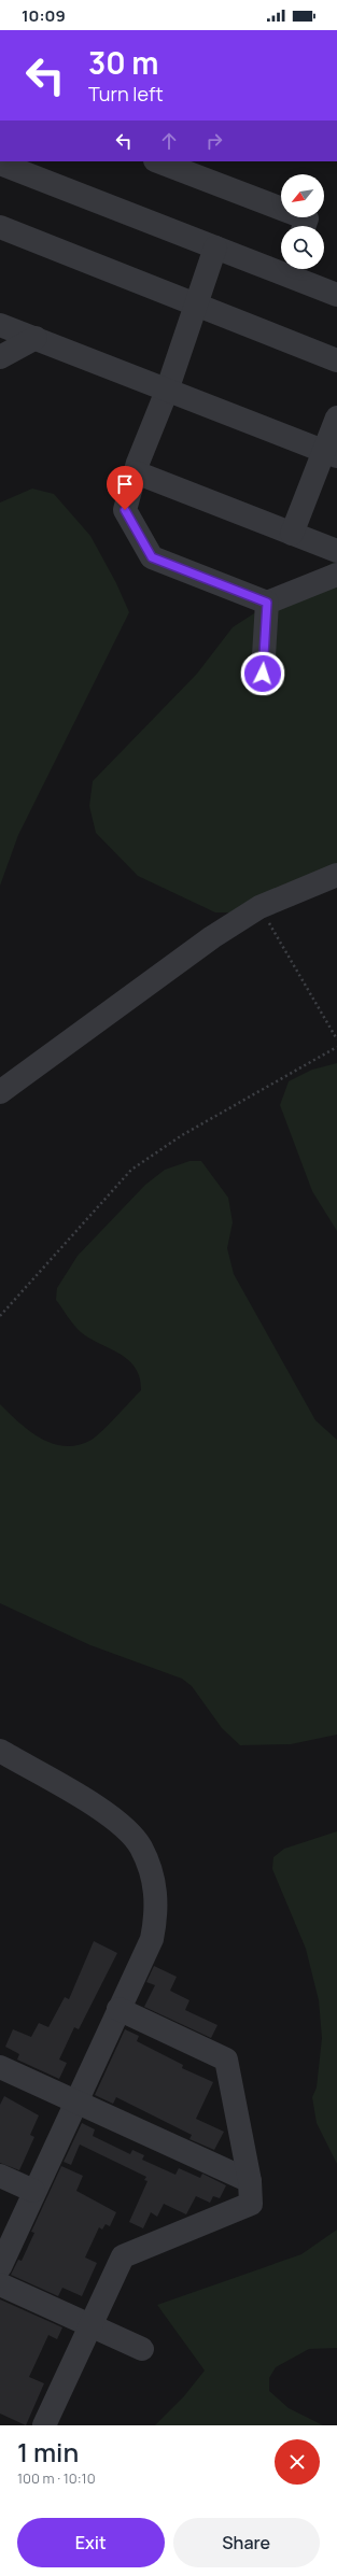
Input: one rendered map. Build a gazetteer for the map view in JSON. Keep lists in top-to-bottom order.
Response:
{
  "north": "bottom left",
  "page": {
    "status": "10:09",
    "turn": ["30 m", "Turn left"],
    "heading": ["1 min", "100 m · 10:10"],
    "buttons": ["Exit", "Share"]
  }
}
